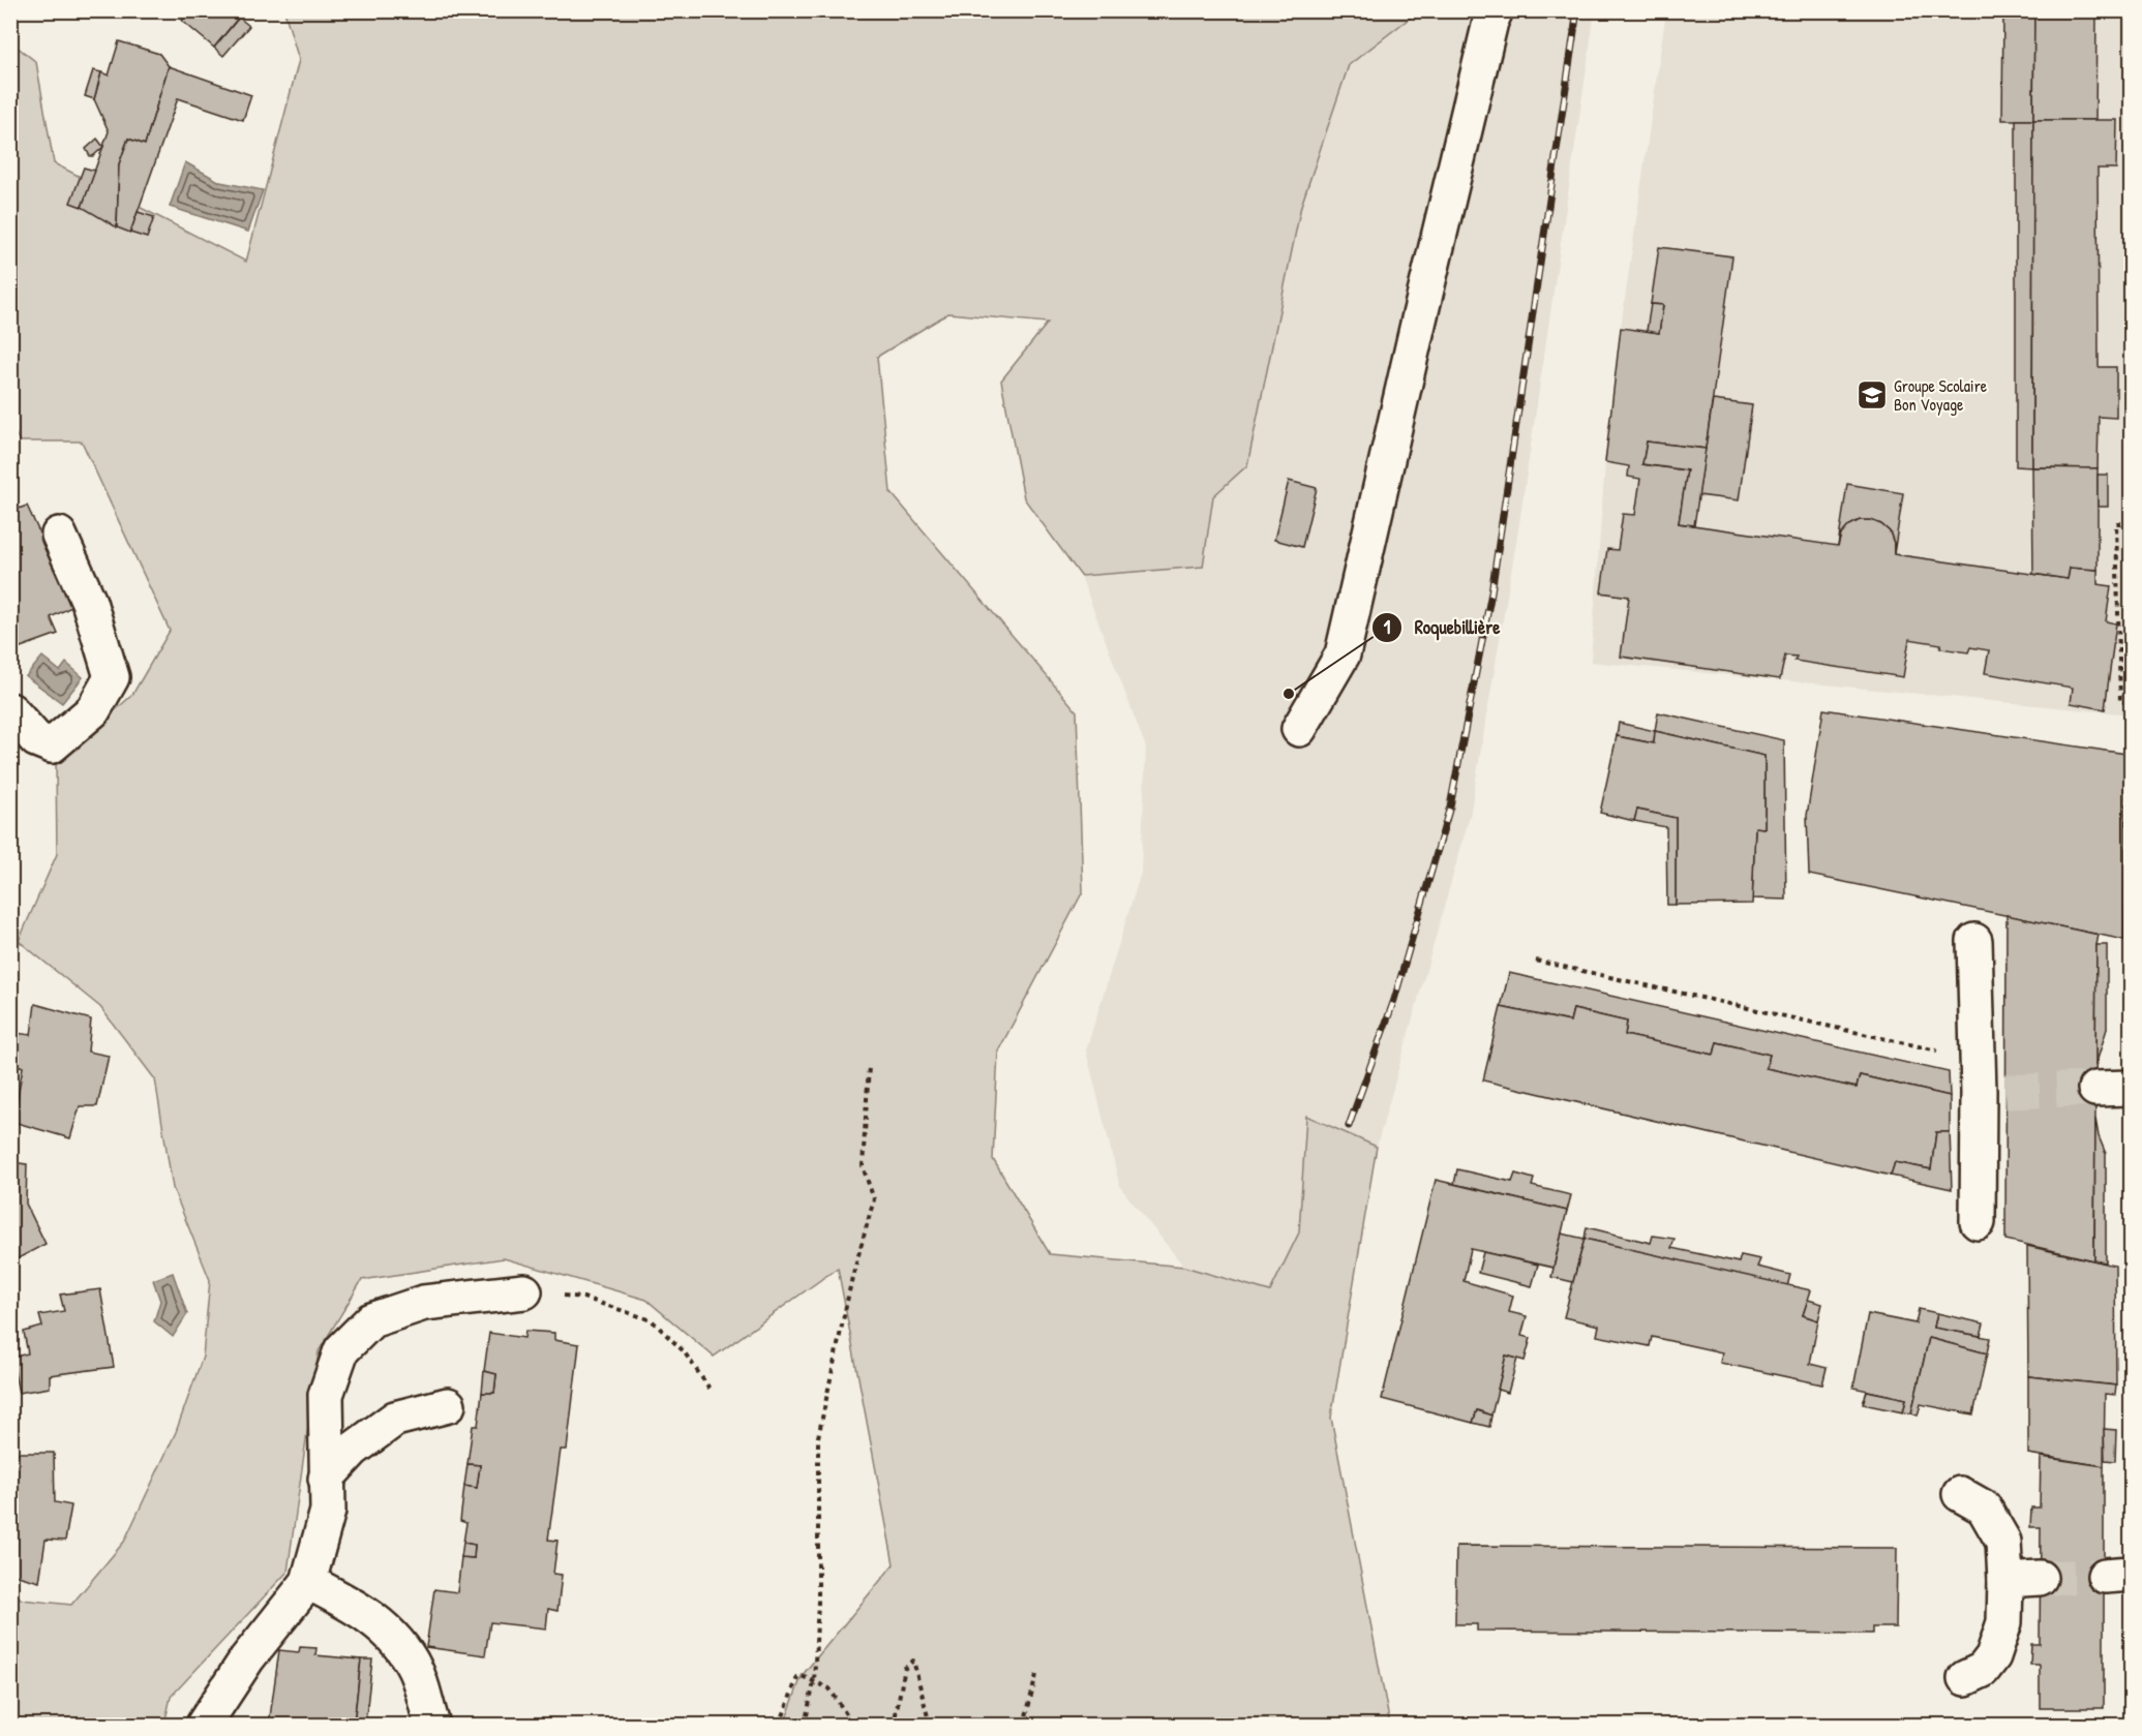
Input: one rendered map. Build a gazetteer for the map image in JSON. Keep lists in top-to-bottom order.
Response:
{
  "places": {
    "school or university": ["Groupe Scolaire Bon Voyage"],
    "other": ["Roquebillière"]
  }
}
